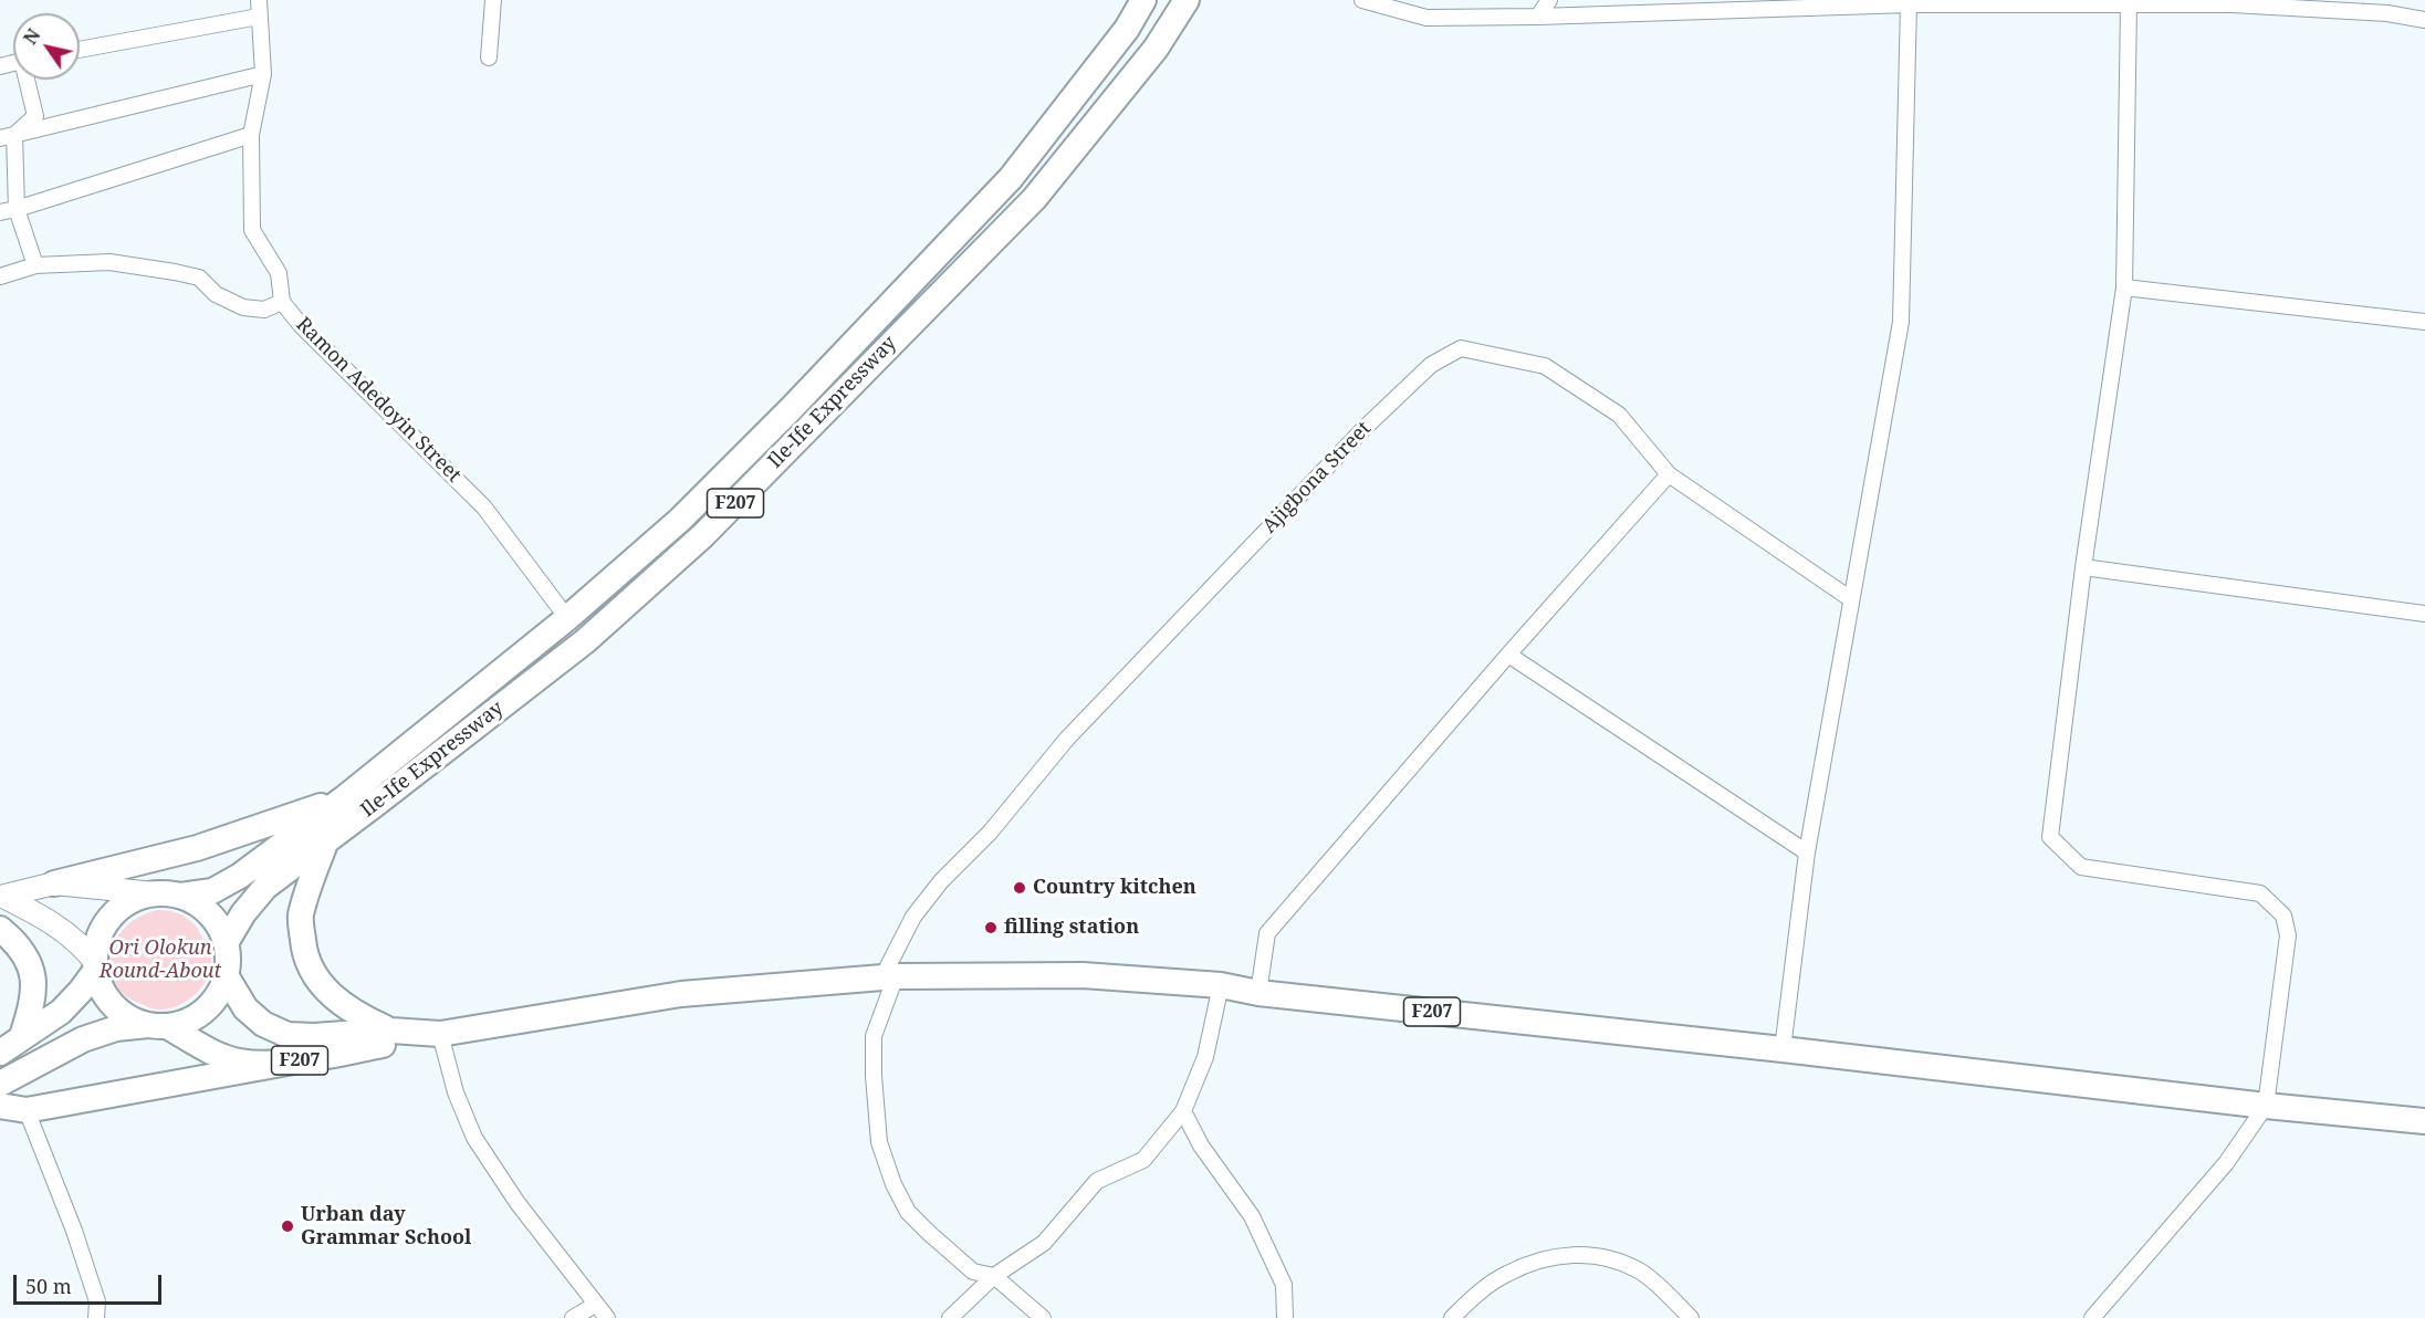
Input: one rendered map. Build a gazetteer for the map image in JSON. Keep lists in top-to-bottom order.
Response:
{
  "streets": {
    "main road": ["Ile-Ife Expressway", "F207"],
    "street": ["Ramon Adedoyin Street", "Ajigbona Street"]
  },
  "crossings": [
    ["Ramon Adedoyin Street", "Ile-Ife Expressway"],
    ["Ile-Ife Expressway", "F207"],
    ["Ajigbona Street", "F207"]
  ],
  "parks": ["Ori Olokun Round-About"],
  "places": ["Country kitchen", "filling station", "Urban day Grammar School"],
  "scale_bar": "50 m",
  "north": "top left"
}
